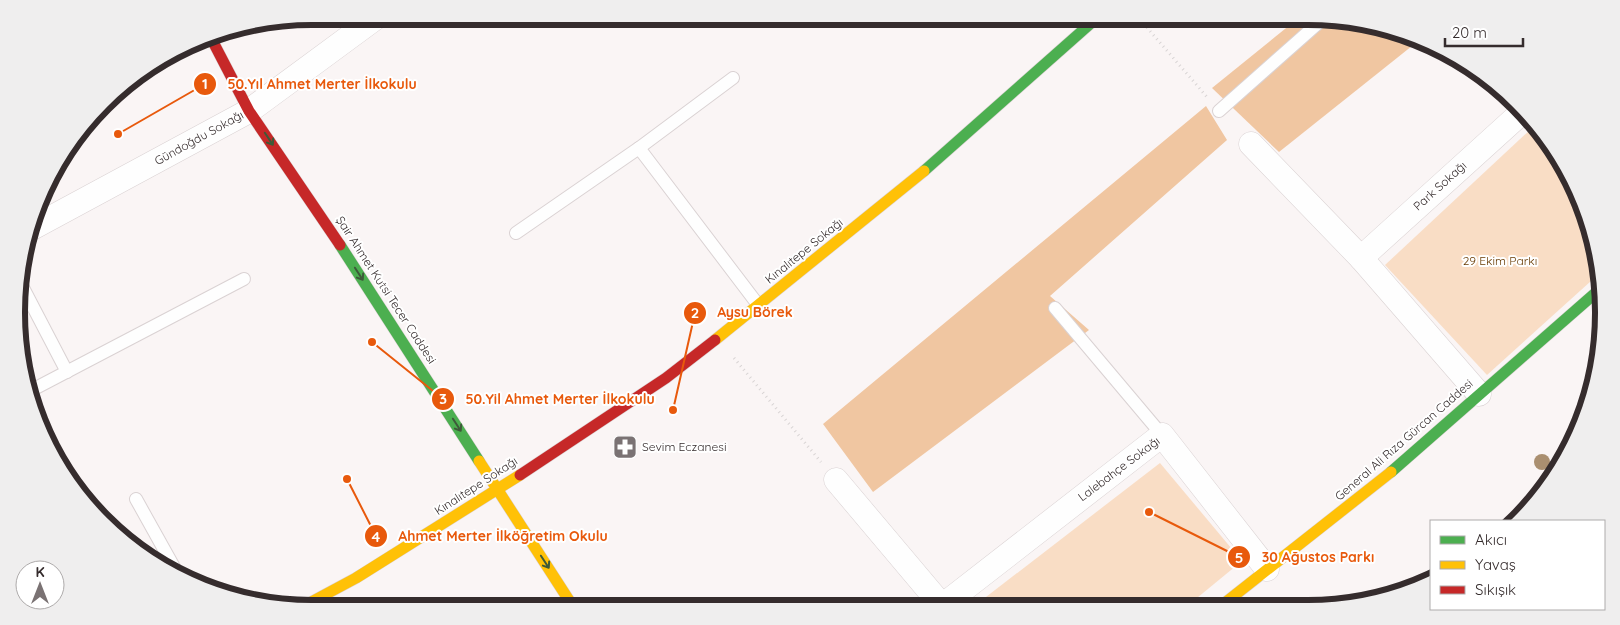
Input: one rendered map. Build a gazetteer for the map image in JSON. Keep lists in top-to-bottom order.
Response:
{
  "streets": {
    "main road": ["Kınalıtepe Sokağı", "Şair Ahmet Kutsi Tecer Caddesi", "General Ali Rıza Gürcan Caddesi"],
    "street": ["Gündoğdu Sokağı", "Park Sokağı", "Lalebahçe Sokağı"]
  },
  "crossings": [
    ["Gündoğdu Sokağı", "Şair Ahmet Kutsi Tecer Caddesi"],
    ["Kınalıtepe Sokağı", "Şair Ahmet Kutsi Tecer Caddesi"],
    ["General Ali Rıza Gürcan Caddesi", "Lalebahçe Sokağı"]
  ],
  "one_way": ["Şair Ahmet Kutsi Tecer Caddesi"],
  "parks": ["29 Ekim Parkı"],
  "places": {
    "other": [
      "50.Yıl Ahmet Merter İlkokulu",
      "50.Yil Ahmet Merter İlkokulu",
      "Aysu Börek",
      "Ahmet Merter İlköğretim Okulu",
      "30 Ağustos Parkı"
    ],
    "pharmacy": ["Sevim Eczanesi"]
  },
  "legend": ["Akıcı", "Yavaş", "Sıkışık"],
  "scale_bar": "20 m",
  "north": "top"
}
